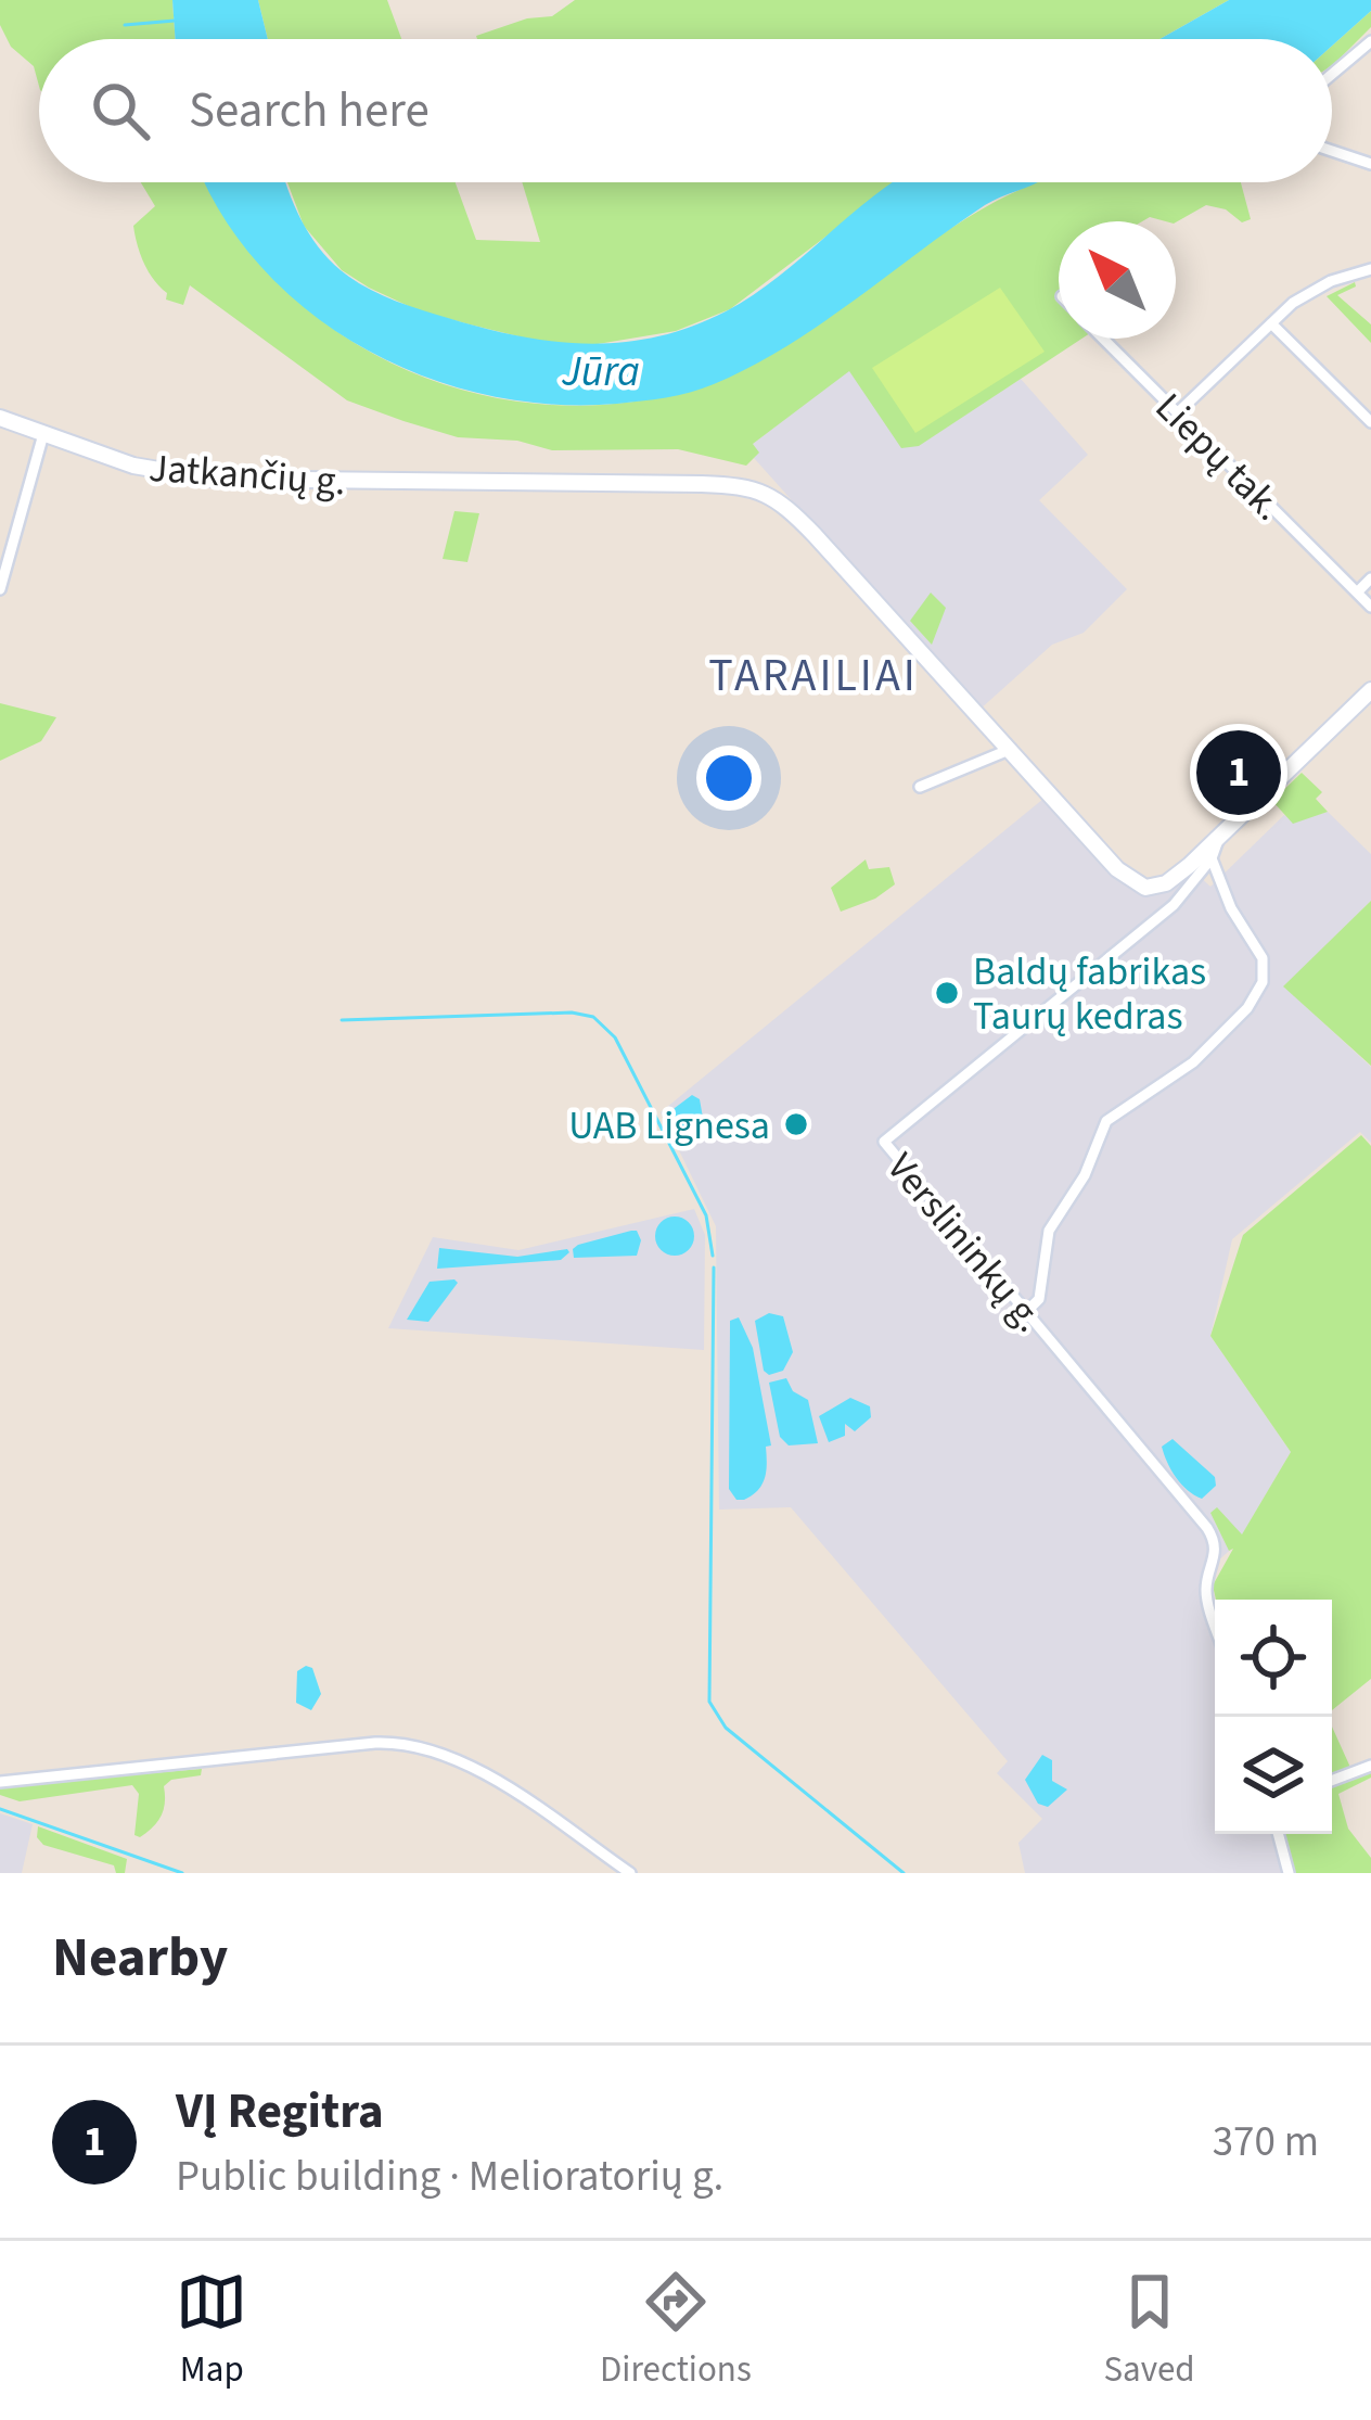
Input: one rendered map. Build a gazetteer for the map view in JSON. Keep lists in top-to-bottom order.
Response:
{
  "streets": {
    "main road": ["Jatkančių g."],
    "street": ["Liepų tak.", "Verslininkų g."]
  },
  "crossings": [
    ["Jatkančių g.", "Verslininkų g."]
  ],
  "districts": ["TARAILIAI"],
  "water": ["Jūra"],
  "places": ["Baldų fabrikas Taurų kedras", "UAB Lignesa"],
  "north": "top left",
  "page": {
    "search": "Search here",
    "pins": "1",
    "heading": "Nearby",
    "list": [
      {
        "mark": "1",
        "name": "VĮ Regitra",
        "note": "Public building · Melioratorių g.",
        "value": "370 m"
      }
    ],
    "nav": ["Map", "Directions", "Saved"]
  }
}
